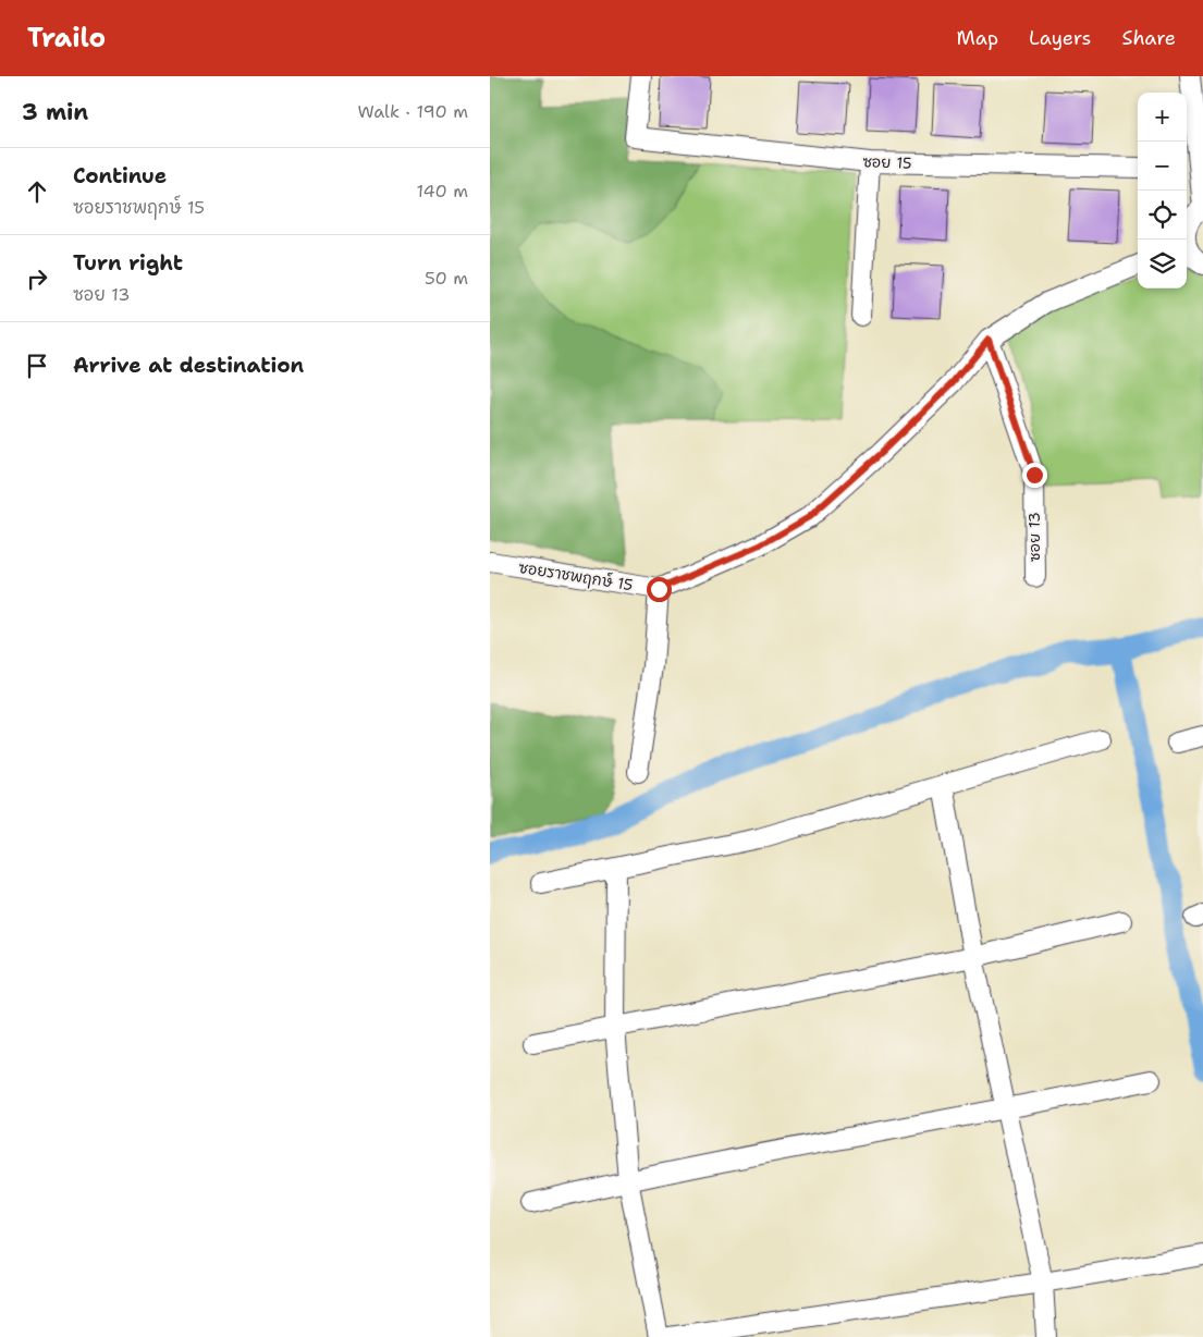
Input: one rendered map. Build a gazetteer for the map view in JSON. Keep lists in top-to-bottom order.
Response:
{
  "streets": {
    "street": ["ซอย 15", "ซอย 13", "ซอยราชพฤกษ์ 15"]
  },
  "page": {
    "header": "Trailo",
    "nav": ["Map", "Layers", "Share"],
    "heading": ["3 min", "Walk · 190 m"],
    "map_buttons": ["+", "−"],
    "list": [
      ["Continue", "ซอยราชพฤกษ์ 15", "140 m"],
      ["Turn right", "ซอย 13", "50 m"],
      "Arrive at destination"
    ]
  }
}
